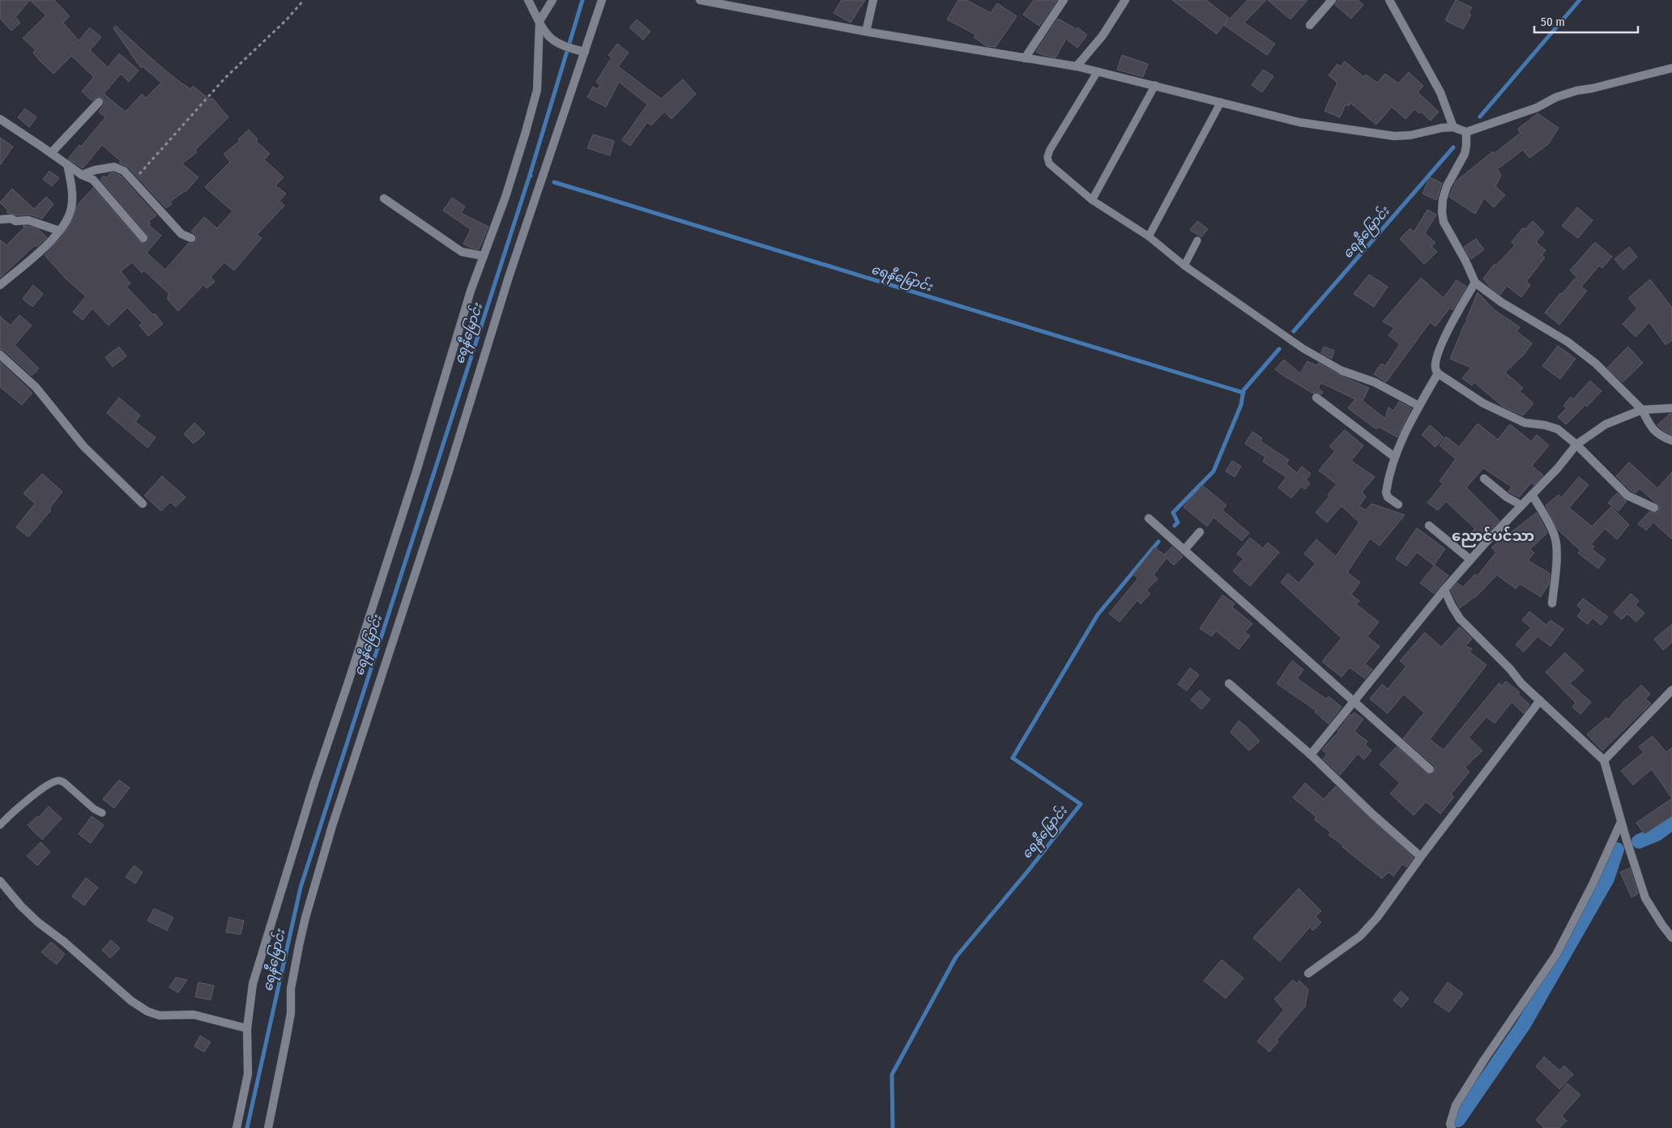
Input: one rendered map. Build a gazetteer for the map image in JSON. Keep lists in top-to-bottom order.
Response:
{
  "districts": ["ညောင်ပင်သာ"],
  "water": ["ရေနီမြောင်း"],
  "scale_bar": "50 m"
}
